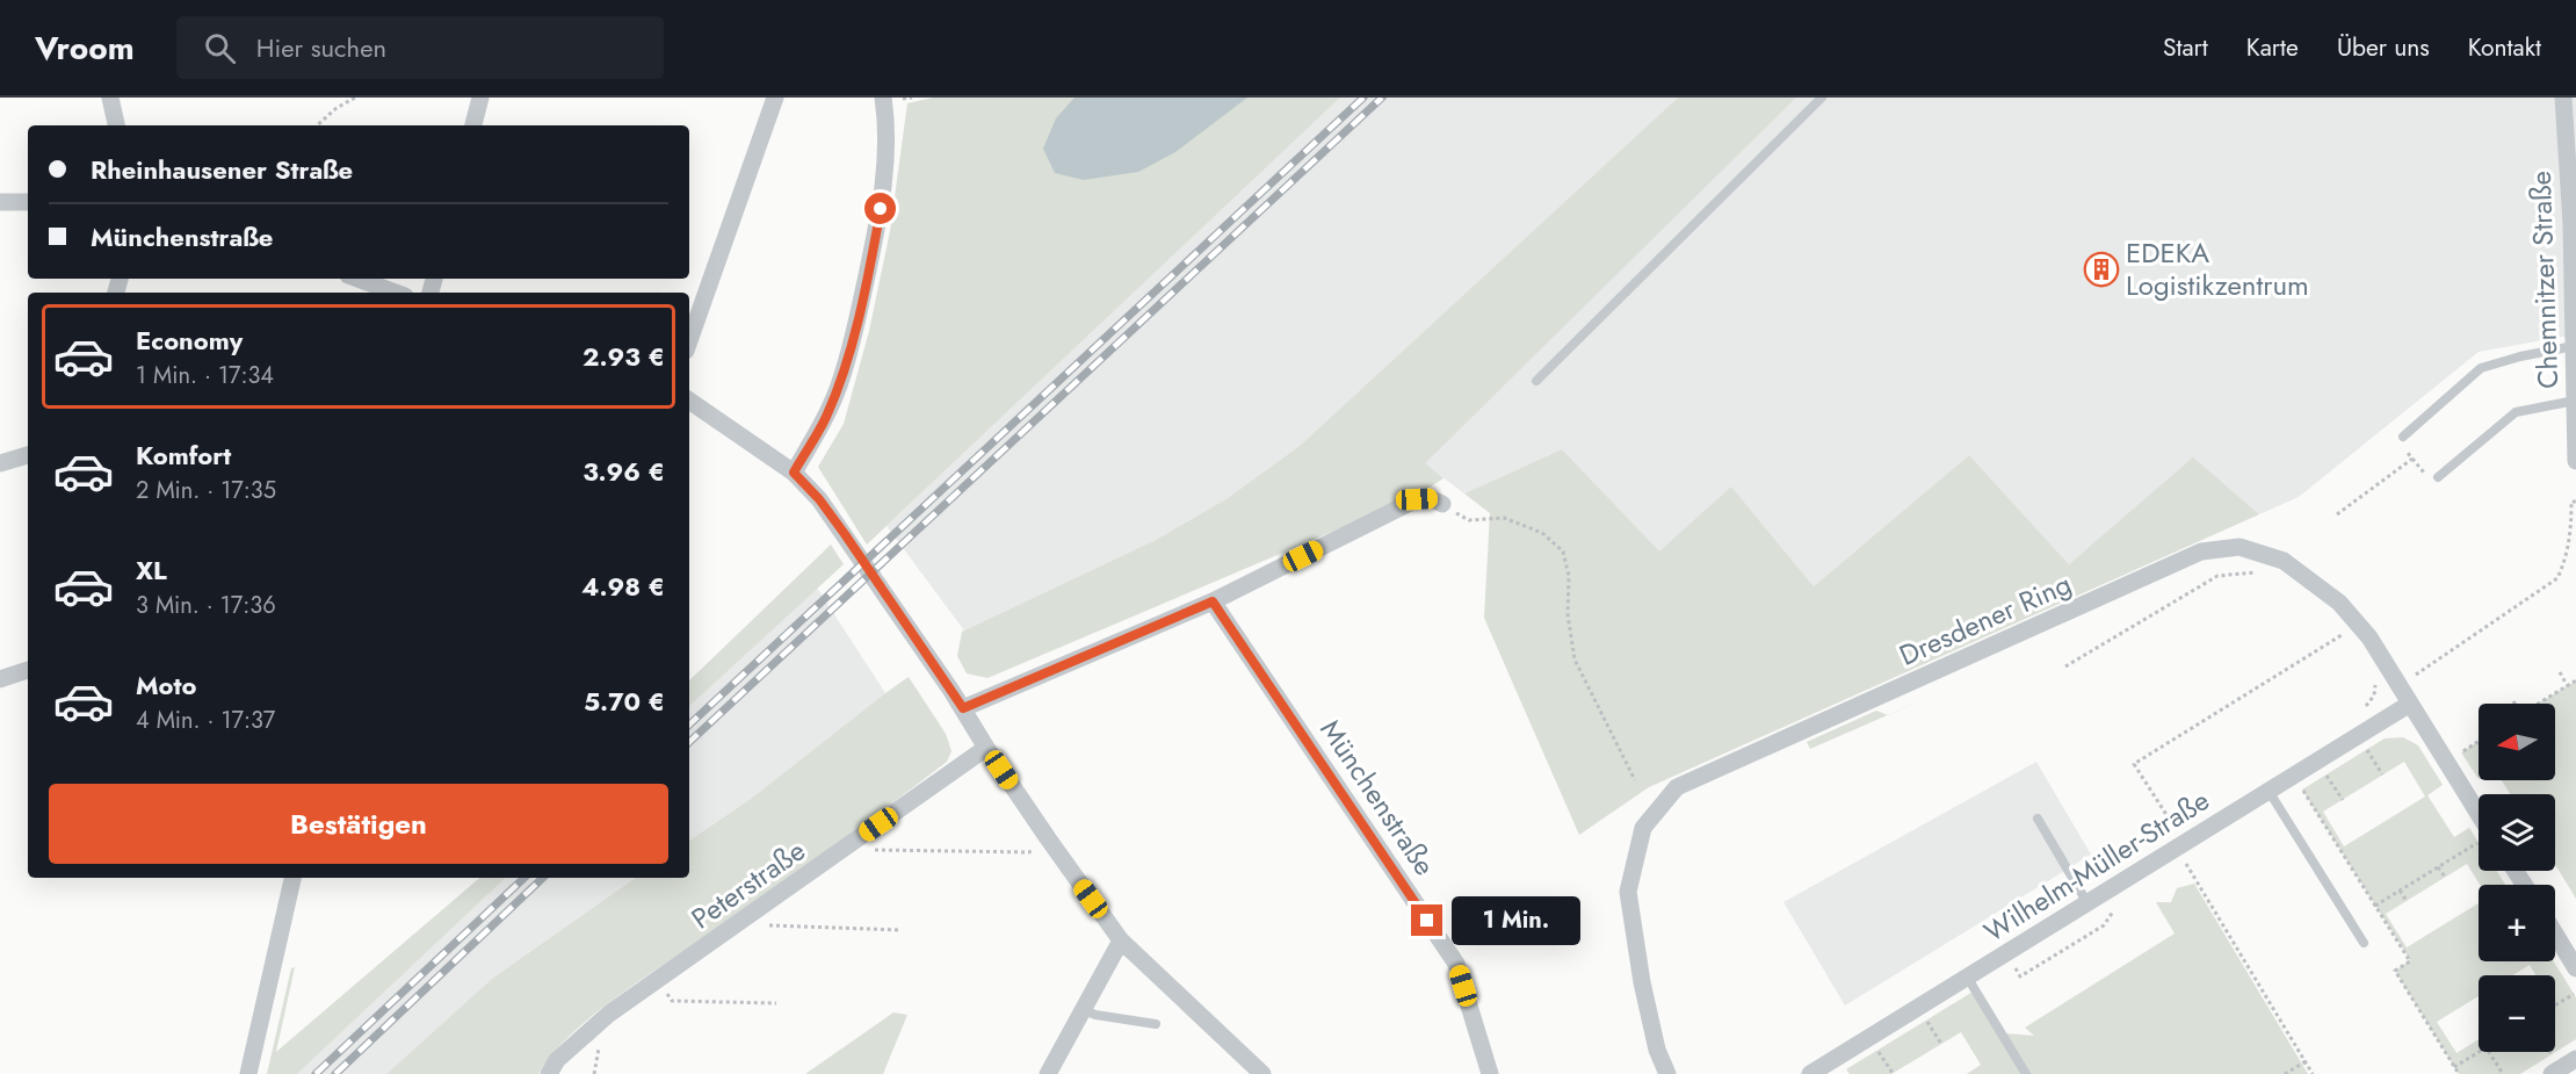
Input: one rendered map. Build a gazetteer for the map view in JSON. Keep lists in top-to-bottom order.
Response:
{
  "streets": {
    "street": [
      "Chemnitzer Straße",
      "Dresdener Ring",
      "Münchenstraße",
      "Wilhelm-Müller-Straße",
      "Peterstraße"
    ]
  },
  "crossings": [
    ["Dresdener Ring", "Wilhelm-Müller-Straße"]
  ],
  "places": {
    "building": ["EDEKA Logistikzentrum"]
  },
  "north": "left",
  "page": {
    "header": "Vroom",
    "search": "Hier suchen",
    "nav": [
      "Start",
      "Karte",
      "Über uns",
      "Kontakt"
    ],
    "banner": ["Rheinhausener Straße", "Münchenstraße"],
    "list": [
      {
        "name": "Economy",
        "note": "1 Min. · 17:34",
        "value": "2.93 €"
      },
      {
        "name": "Komfort",
        "note": "2 Min. · 17:35",
        "value": "3.96 €"
      },
      {
        "name": "XL",
        "note": "3 Min. · 17:36",
        "value": "4.98 €"
      },
      {
        "name": "Moto",
        "note": "4 Min. · 17:37",
        "value": "5.70 €"
      }
    ],
    "map_buttons": ["+", "−"],
    "buttons": "Bestätigen",
    "bubble": "1 Min."
  }
}
